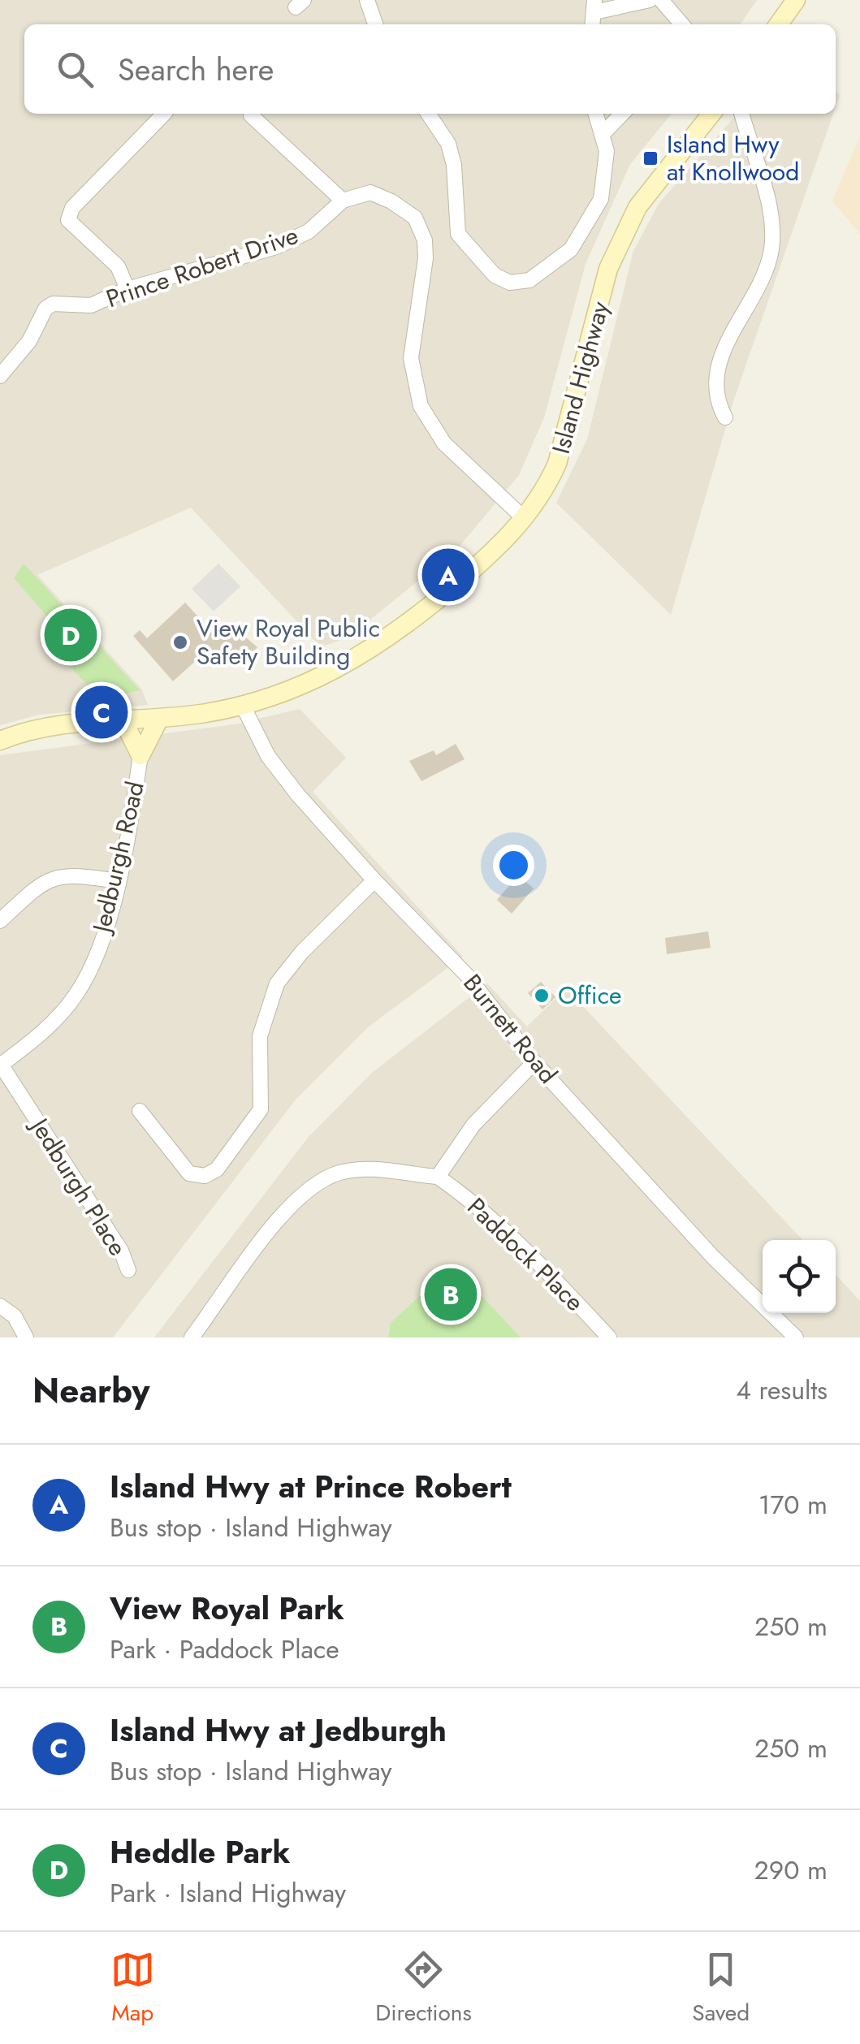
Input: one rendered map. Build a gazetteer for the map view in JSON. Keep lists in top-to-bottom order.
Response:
{
  "streets": {
    "main road": ["Island Highway"],
    "street": [
      "Prince Robert Drive",
      "Jedburgh Road",
      "Burnett Road",
      "Jedburgh Place",
      "Paddock Place"
    ]
  },
  "crossings": [
    ["Island Highway", "Burnett Road"],
    ["Jedburgh Road", "Jedburgh Place"]
  ],
  "places": {
    "transit": ["Island Hwy at Knollwood"],
    "other": ["View Royal Public Safety Building", "Office"]
  },
  "page": {
    "search": "Search here",
    "pins": [
      "A",
      "D",
      "C",
      "B"
    ],
    "heading": ["Nearby", "4 results"],
    "list": [
      {
        "mark": "A",
        "name": "Island Hwy at Prince Robert",
        "note": "Bus stop · Island Highway",
        "value": "170 m"
      },
      {
        "mark": "B",
        "name": "View Royal Park",
        "note": "Park · Paddock Place",
        "value": "250 m"
      },
      {
        "mark": "C",
        "name": "Island Hwy at Jedburgh",
        "note": "Bus stop · Island Highway",
        "value": "250 m"
      },
      {
        "mark": "D",
        "name": "Heddle Park",
        "note": "Park · Island Highway",
        "value": "290 m"
      }
    ],
    "nav": ["Map", "Directions", "Saved"]
  }
}
